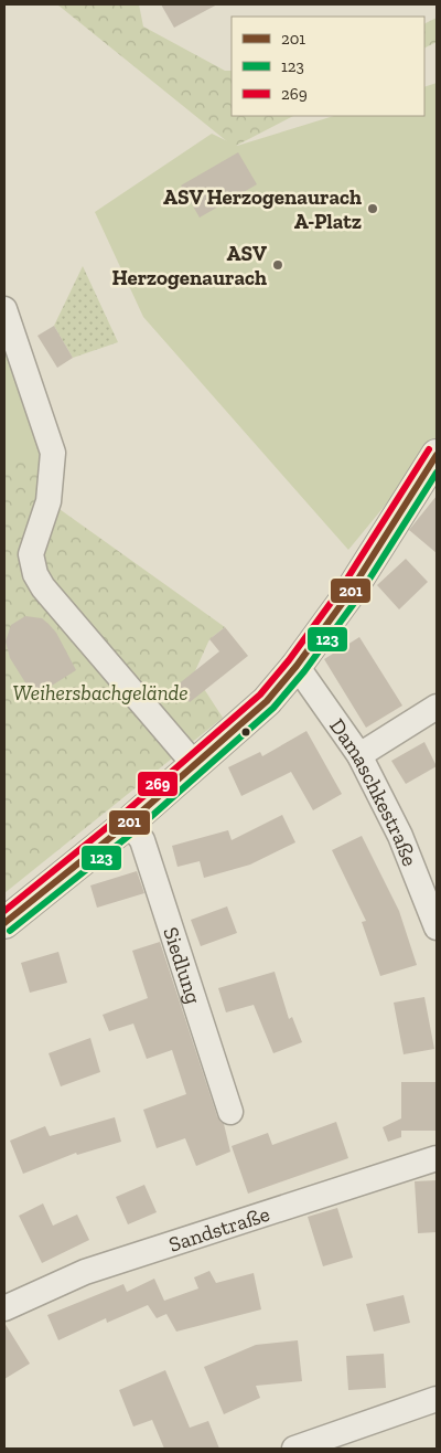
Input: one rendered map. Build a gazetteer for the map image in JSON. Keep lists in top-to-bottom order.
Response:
{
  "streets": {
    "street": ["Damaschkestraße", "Siedlung", "Sandstraße"]
  },
  "parks": ["Weihersbachgelände"],
  "places": ["ASV Herzogenaurach A-Platz", "ASV Herzogenaurach"],
  "lines": ["transit line 269", "transit line 201", "transit line 123"],
  "legend": ["201", "123", "269"]
}
